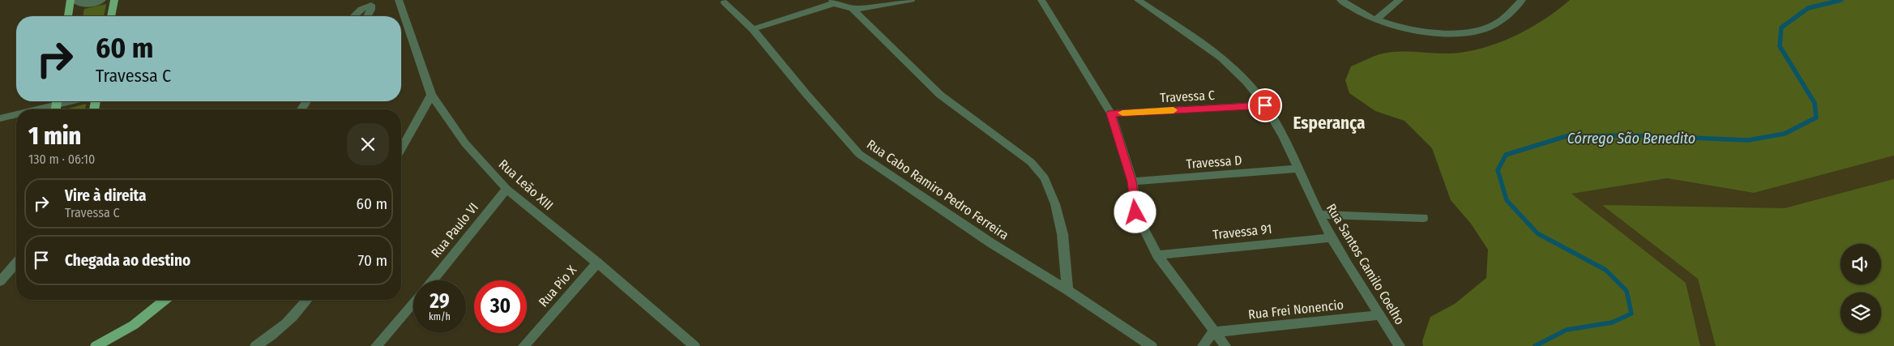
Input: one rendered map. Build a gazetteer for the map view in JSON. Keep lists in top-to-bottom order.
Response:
{
  "streets": {
    "street": [
      "Travessa C",
      "Travessa D",
      "Rua Leão XIII",
      "Rua Cabo Ramiro Pedro Ferreira",
      "Rua Paulo VI",
      "Travessa 91",
      "Rua Santos Camilo Coelho",
      "Rua Pio X",
      "Rua Frei Nonencio"
    ]
  },
  "crossings": [
    ["Travessa C", "Rua Santos Camilo Coelho"],
    ["Travessa D", "Rua Santos Camilo Coelho"],
    ["Rua Leão XIII", "Rua Paulo VI"],
    ["Rua Leão XIII", "Rua Pio X"],
    ["Travessa 91", "Rua Santos Camilo Coelho"],
    ["Rua Santos Camilo Coelho", "Rua Frei Nonencio"]
  ],
  "districts": ["Esperança"],
  "water": ["Córrego São Benedito"],
  "page": {
    "turn": ["60 m", "Travessa C"],
    "heading": ["1 min", "130 m · 06:10"],
    "list": [
      {
        "name": "Vire à direita",
        "note": "Travessa C",
        "value": "60 m"
      },
      {
        "name": "Chegada ao destino",
        "value": "70 m"
      }
    ],
    "speed": "29 km/h",
    "limit": "30"
  }
}
